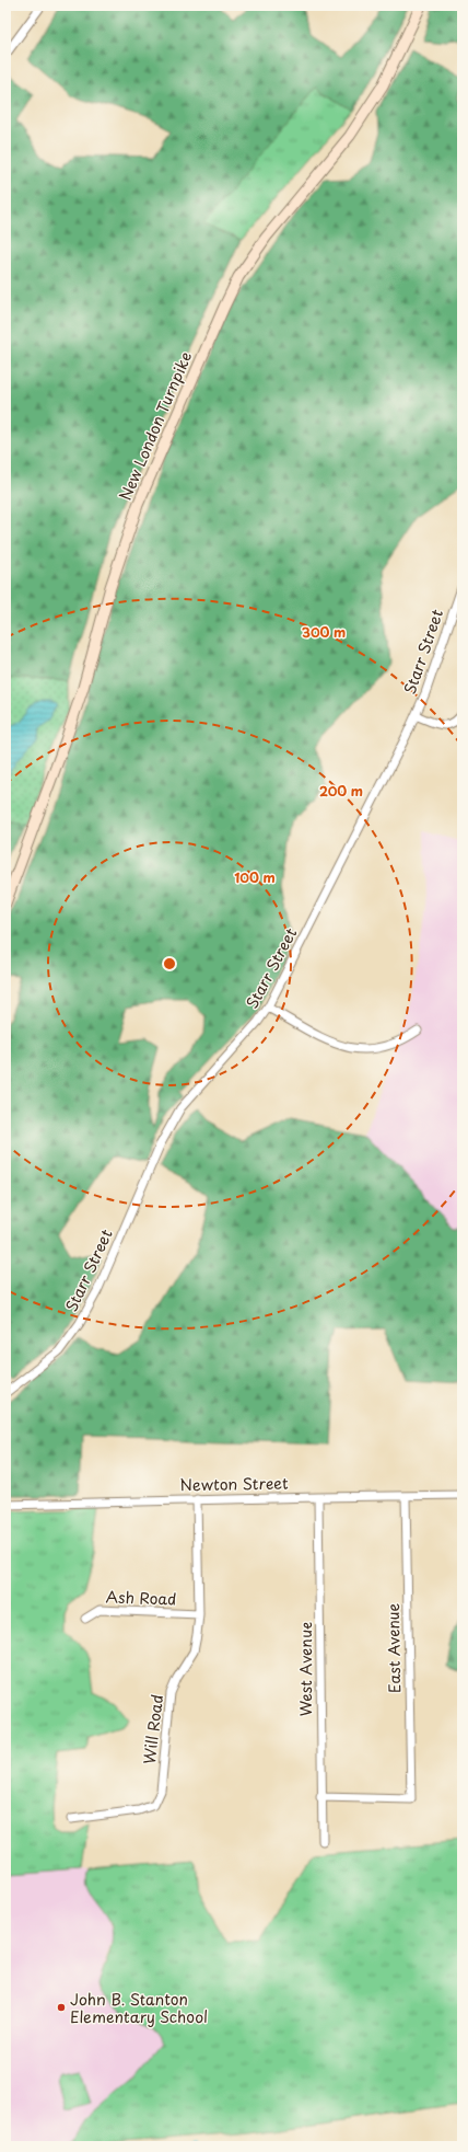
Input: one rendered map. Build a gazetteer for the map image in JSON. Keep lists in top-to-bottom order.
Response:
{
  "streets": {
    "main road": ["New London Turnpike"],
    "street": [
      "Starr Street",
      "Newton Street",
      "Ash Road",
      "East Avenue",
      "West Avenue",
      "Will Road"
    ]
  },
  "crossings": [
    ["Newton Street", "East Avenue"],
    ["Newton Street", "West Avenue"],
    ["Newton Street", "Will Road"],
    ["Ash Road", "Will Road"],
    ["East Avenue", "West Avenue"]
  ],
  "places": ["John B. Stanton Elementary School"],
  "rings": ["300 m", "200 m", "100 m"]
}
